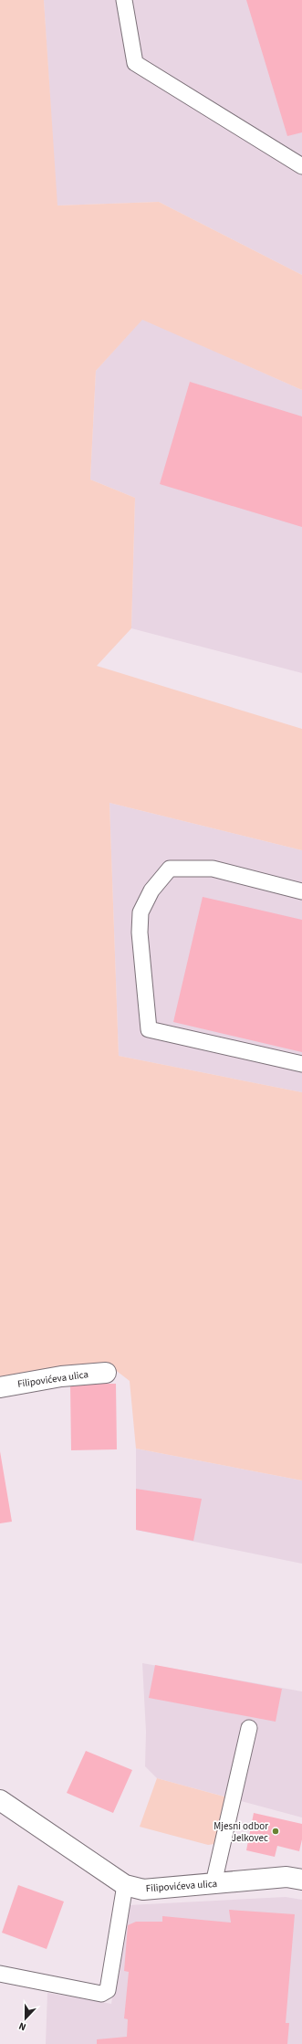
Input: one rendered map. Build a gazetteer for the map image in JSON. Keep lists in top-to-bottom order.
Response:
{
  "streets": {
    "street": ["Filipovićeva ulica"]
  },
  "places": ["Mjesni odbor Jelkovec"],
  "north": "bottom"
}
